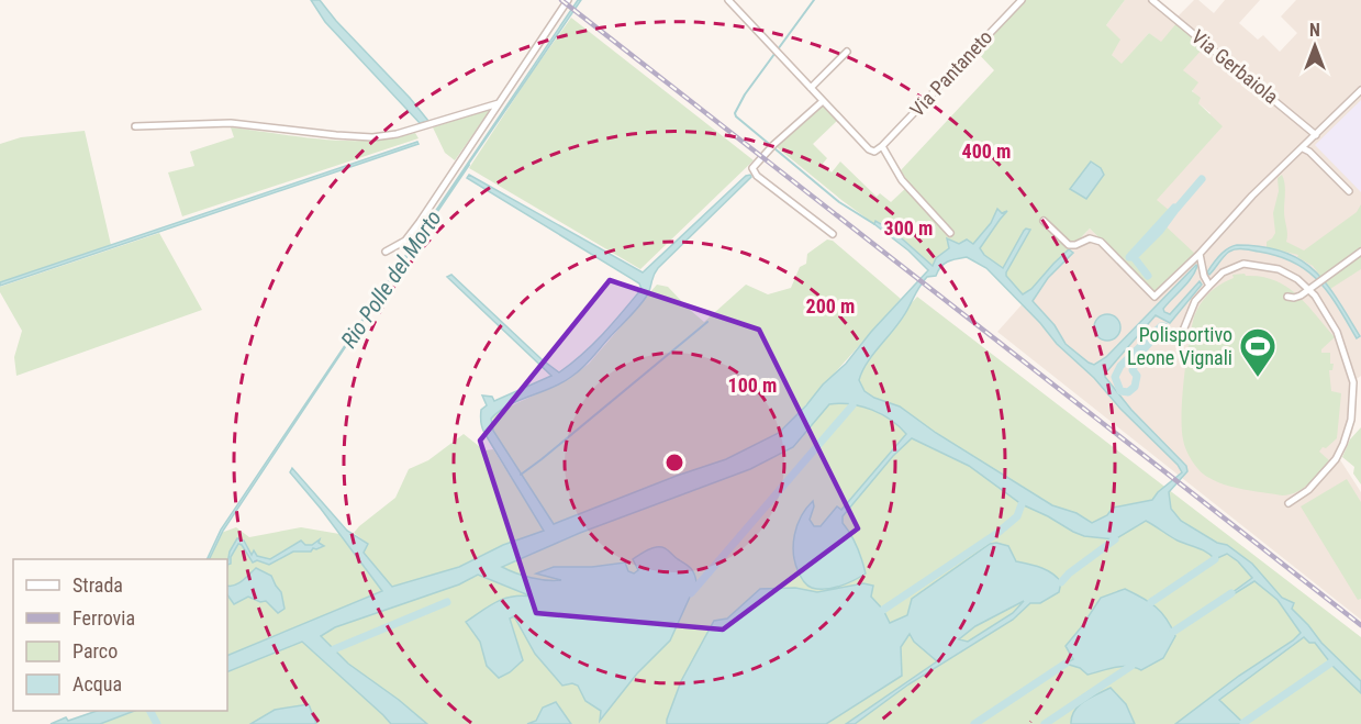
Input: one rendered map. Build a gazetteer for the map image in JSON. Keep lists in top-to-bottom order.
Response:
{
  "streets": {
    "street": ["Via Gerbaiola", "Via Pantaneto"]
  },
  "water": ["Rio Polle del Morto"],
  "places": {
    "sports": ["Polisportivo Leone Vignali"]
  },
  "legend": [
    "Strada",
    "Ferrovia",
    "Parco",
    "Acqua"
  ],
  "north": "top",
  "rings": [
    "400 m",
    "300 m",
    "200 m",
    "100 m"
  ]
}
